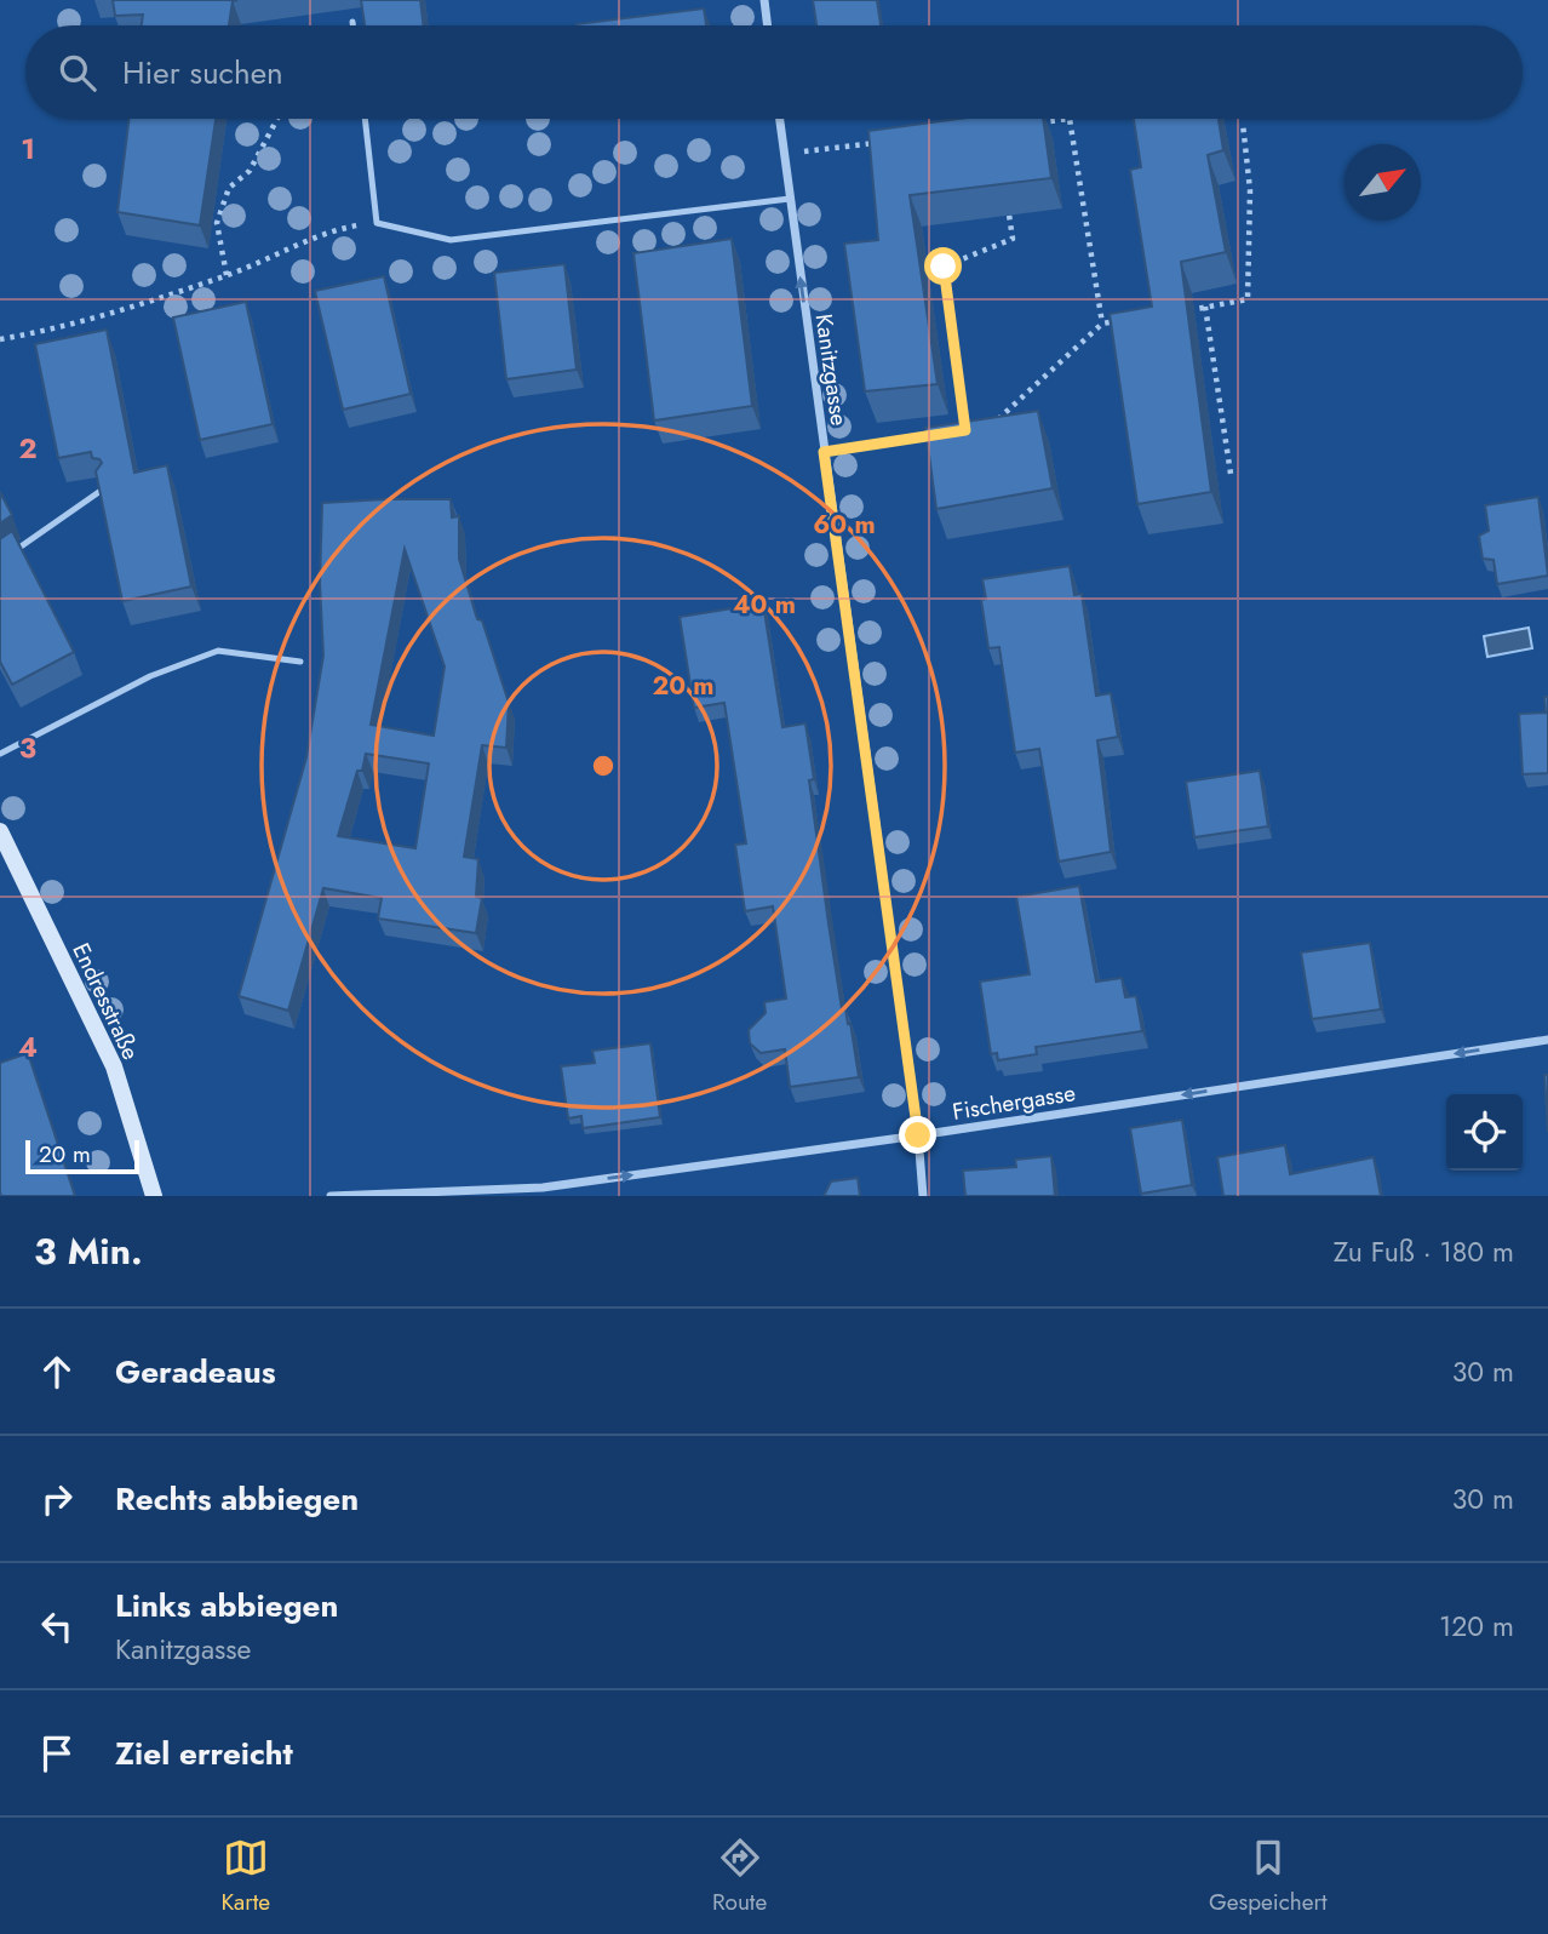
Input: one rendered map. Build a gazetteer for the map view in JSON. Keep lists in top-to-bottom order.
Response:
{
  "streets": {
    "street": ["Kanitzgasse", "Endresstraße", "Fischergasse"]
  },
  "crossings": [
    ["Kanitzgasse", "Fischergasse"]
  ],
  "scale_bar": "20 m",
  "north": "top right",
  "page": {
    "search": "Hier suchen",
    "scale": "20 m",
    "heading": ["3 Min.", "Zu Fuß · 180 m"],
    "list": [
      ["Geradeaus", "30 m"],
      ["Rechts abbiegen", "30 m"],
      ["Links abbiegen", "Kanitzgasse", "120 m"],
      "Ziel erreicht"
    ],
    "nav": ["Karte", "Route", "Gespeichert"]
  },
  "grid": {
    "rows": [
      "1",
      "2",
      "3",
      "4"
    ]
  },
  "rings": ["60 m", "40 m", "20 m"]
}
